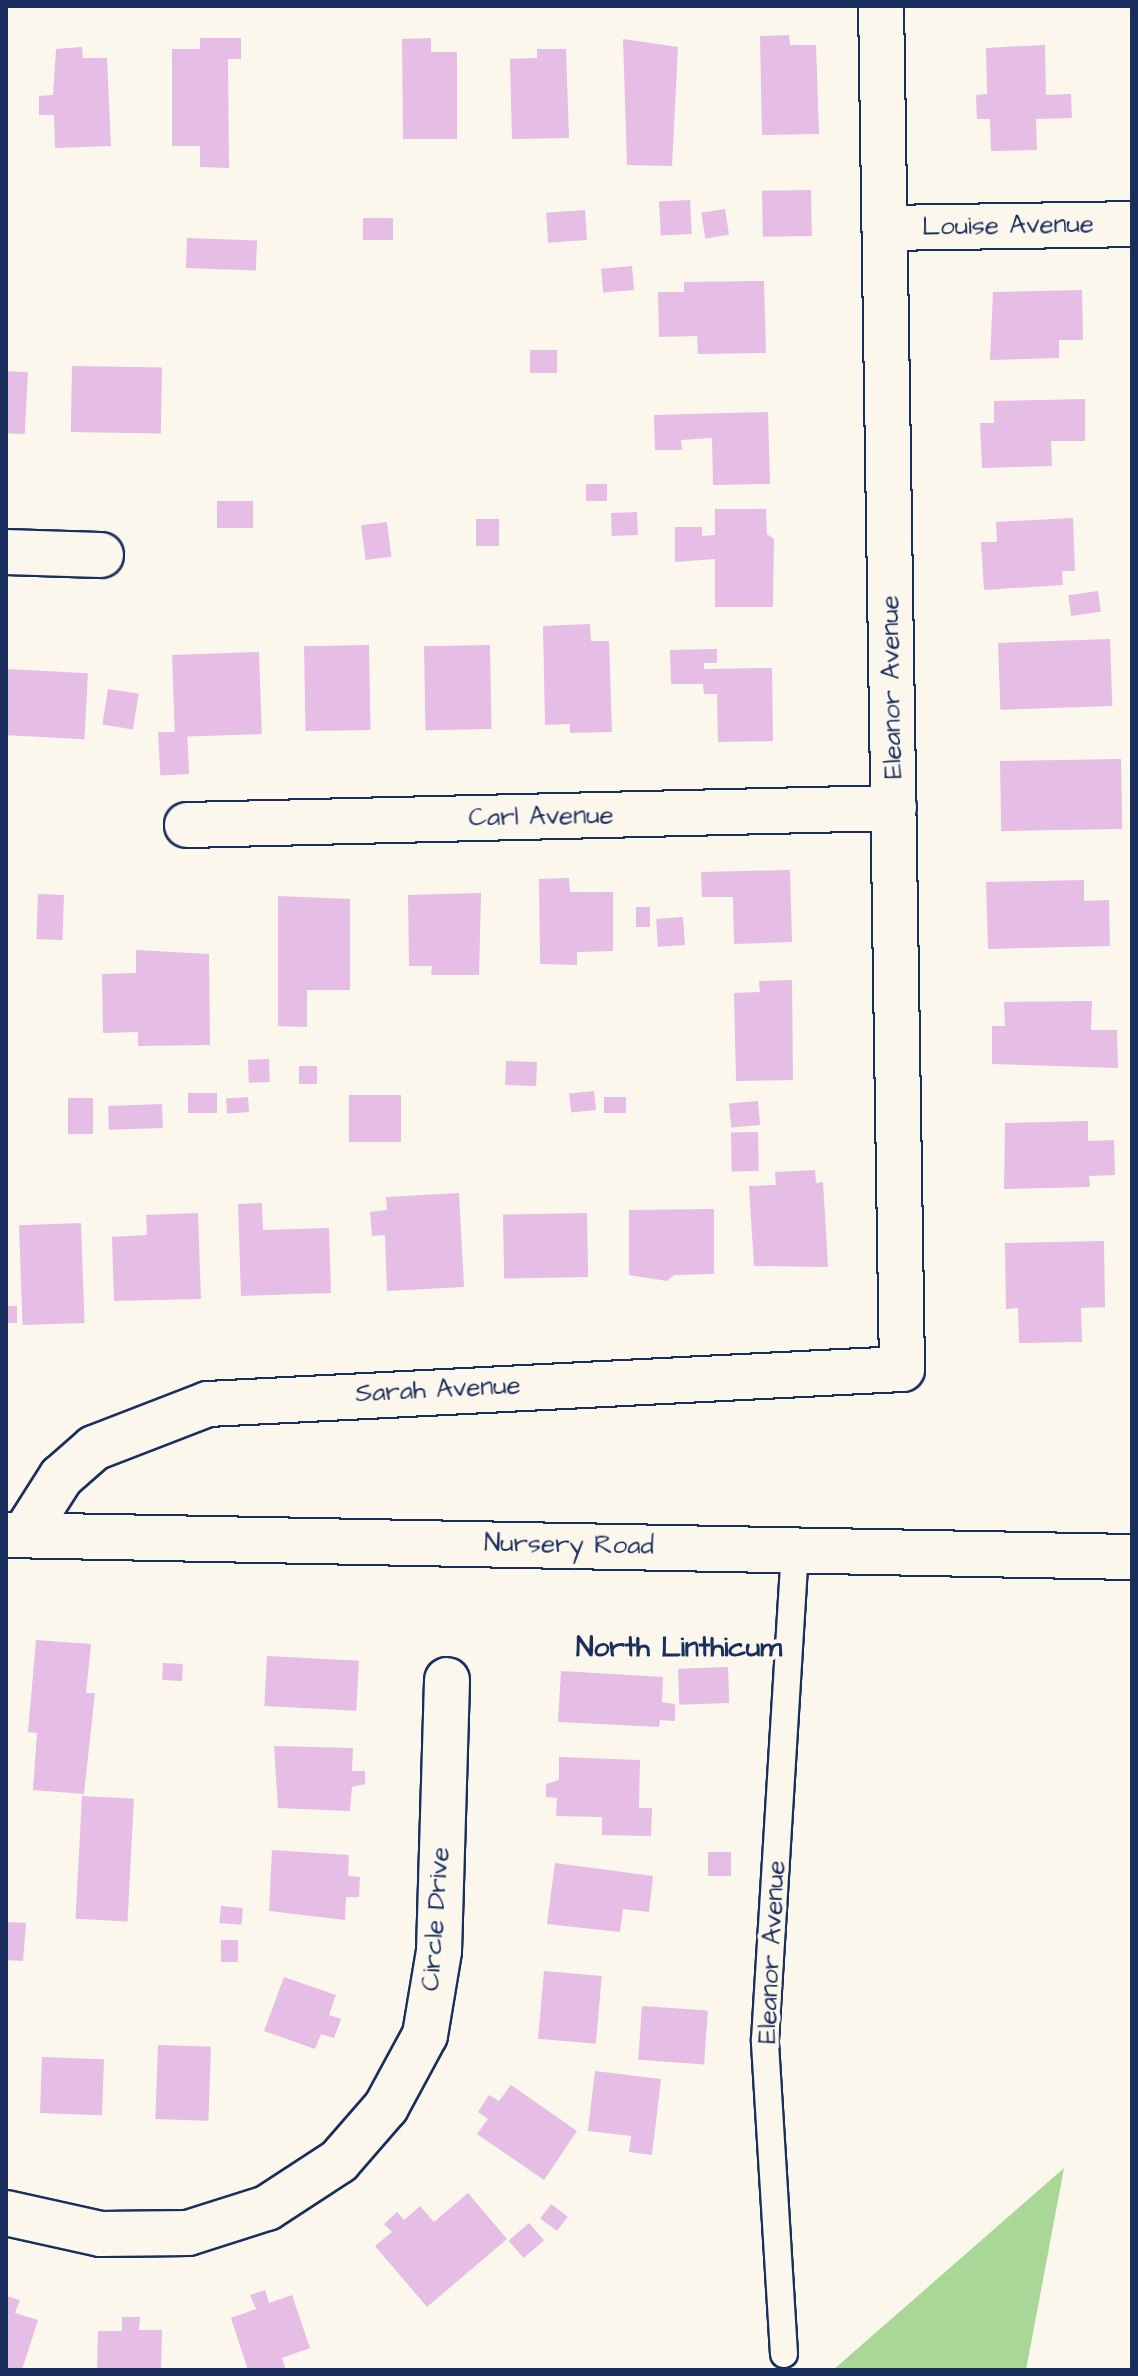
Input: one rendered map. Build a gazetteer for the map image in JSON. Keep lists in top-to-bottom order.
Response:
{
  "streets": {
    "street": [
      "Louise Avenue",
      "Eleanor Avenue",
      "Carl Avenue",
      "Sarah Avenue",
      "Nursery Road",
      "Circle Drive"
    ]
  },
  "crossings": [
    ["Louise Avenue", "Eleanor Avenue"],
    ["Eleanor Avenue", "Carl Avenue"],
    ["Eleanor Avenue", "Sarah Avenue"],
    ["Eleanor Avenue", "Nursery Road"],
    ["Sarah Avenue", "Nursery Road"]
  ],
  "districts": ["North Linthicum"]
}
